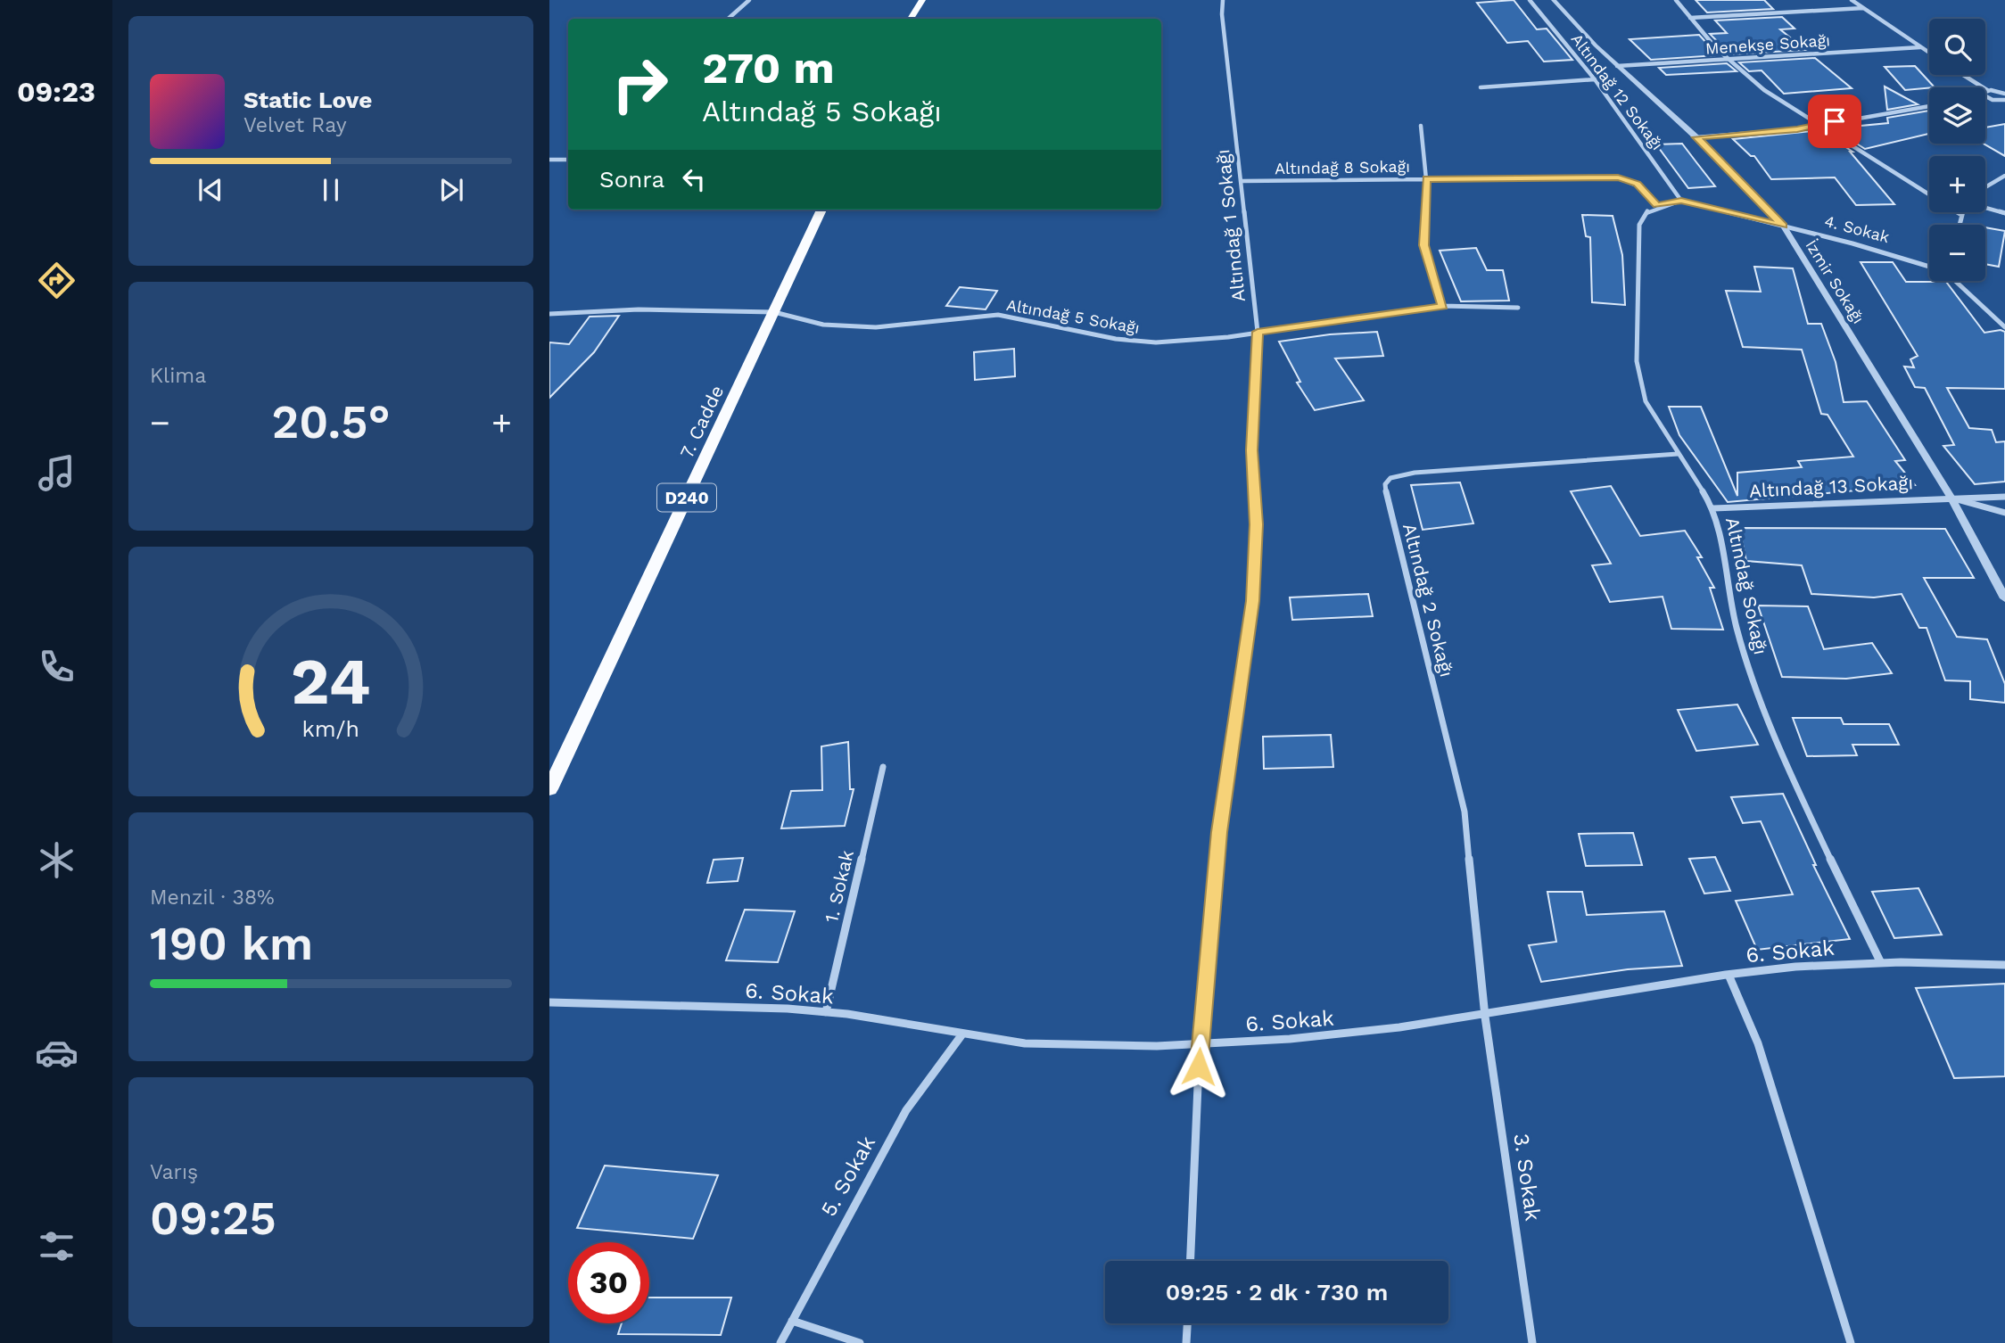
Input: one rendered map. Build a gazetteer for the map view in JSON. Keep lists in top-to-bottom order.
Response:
{
  "streets": {
    "main road": ["7. Cadde", "D240"],
    "street": [
      "Menekşe Sokağı",
      "Altındağ 12 Sokağı",
      "Altındağ 8 Sokağı",
      "Altındağ 1 Sokağı",
      "4. Sokak",
      "İzmir Sokağı",
      "Altındağ 5 Sokağı",
      "Altındağ 13 Sokağı",
      "Altındağ Sokağı",
      "Altındağ 2 Sokağı",
      "1. Sokak",
      "6. Sokak",
      "5. Sokak",
      "3. Sokak"
    ]
  },
  "crossings": [
    ["Menekşe Sokağı", "İzmir Sokağı"],
    ["Altındağ 12 Sokağı", "4. Sokak"],
    ["Altındağ 8 Sokağı", "Altındağ 1 Sokağı"],
    ["Altındağ 8 Sokağı", "Altındağ Sokağı"],
    ["Altındağ 1 Sokağı", "Altındağ 5 Sokağı"],
    ["Altındağ 1 Sokağı", "6. Sokak"],
    ["4. Sokak", "İzmir Sokağı"],
    ["İzmir Sokağı", "Altındağ 13 Sokağı"],
    ["Altındağ 5 Sokağı", "7. Cadde"],
    ["Altındağ 13 Sokağı", "Altındağ Sokağı"],
    ["Altındağ Sokağı", "Altındağ 2 Sokağı"],
    ["Altındağ Sokağı", "6. Sokak"],
    ["Altındağ 2 Sokağı", "6. Sokak"],
    ["Altındağ 2 Sokağı", "3. Sokak"],
    ["1. Sokak", "6. Sokak"],
    ["6. Sokak", "5. Sokak"],
    ["6. Sokak", "3. Sokak"]
  ],
  "page": {
    "tabs": "09:23",
    "map_buttons": ["+", "−"],
    "turn": ["270 m", "Altındağ 5 Sokağı"],
    "song": ["Static Love", "Velvet Ray"],
    "then": "Sonra",
    "tile": [
      "Klima",
      ["Menzil · 38%", "190 km"],
      ["Varış", "09:25"]
    ],
    "heat": ["−", "20.5°", "+"],
    "limit": "30",
    "trip": "09:25 · 2 dk · 730 m",
    "gauge": ["24", "km/h"]
  }
}
